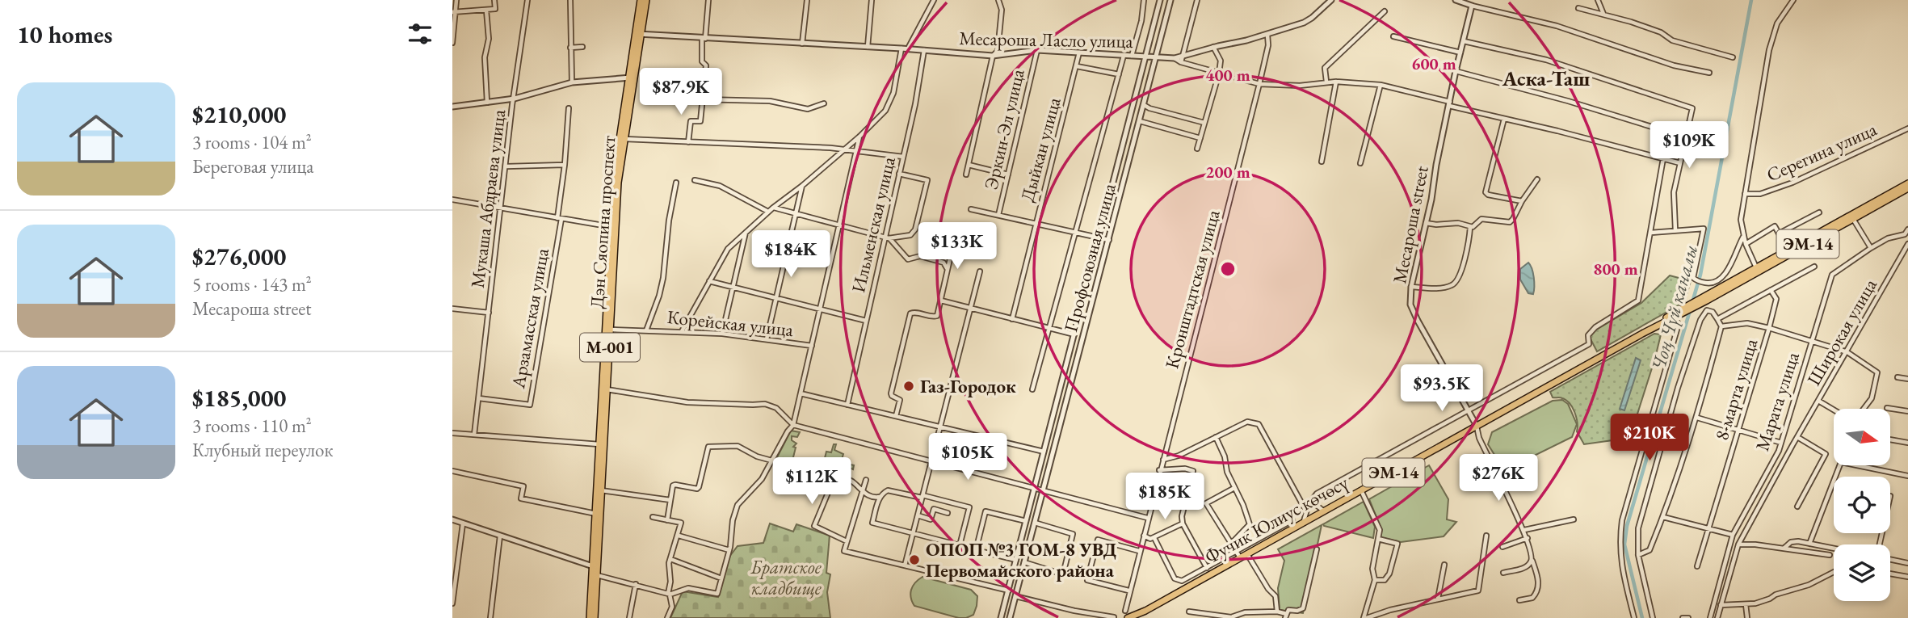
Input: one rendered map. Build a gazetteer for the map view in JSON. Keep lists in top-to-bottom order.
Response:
{
  "streets": {
    "main road": [
      "Дэн Сяопина проспект",
      "ЭМ-14",
      "M-001",
      "Фучик Юлиус көчөсү"
    ],
    "street": [
      "Месароша Ласло улица",
      "Эркин-Эл улица",
      "Дыйкан улица",
      "Серегина улица",
      "Мукаша Абдраева улица",
      "Ильменская улица",
      "Месароша street",
      "Профсоюзная улица",
      "Кронштадтская улица",
      "Арзамасская улица",
      "Корейская улица",
      "Широкая улица",
      "8-марта улица",
      "Марата улица"
    ]
  },
  "crossings": [
    ["Месароша Ласло улица", "Эркин-Эл улица"],
    ["Месароша Ласло улица", "Дыйкан улица"],
    ["Месароша Ласло улица", "Дэн Сяопина проспект"],
    ["Месароша Ласло улица", "Ильменская улица"],
    ["Месароша Ласло улица", "Месароша street"],
    ["Месароша Ласло улица", "Профсоюзная улица"],
    ["Месароша Ласло улица", "Кронштадтская улица"],
    ["Мукаша Абдраева улица", "Арзамасская улица"],
    ["Дэн Сяопина проспект", "Корейская улица"],
    ["Месароша street", "Фучик Юлиус көчөсү"],
    ["ЭМ-14", "Фучик Юлиус көчөсү"]
  ],
  "districts": ["Аска-Таш"],
  "water": ["Чоң Чүй каналы"],
  "parks": ["Братское кладбище"],
  "places": ["Газ-Городок", "ОПОП №3 ГОМ-8 УВД Первомайского района"],
  "north": "right",
  "page": {
    "heading": "10 homes",
    "list": [
      {
        "name": "$210,000",
        "note": "3 rooms · 104 m² · Береговая улица"
      },
      {
        "name": "$276,000",
        "note": "5 rooms · 143 m² · Месароша street"
      },
      {
        "name": "$185,000",
        "note": "3 rooms · 110 m² · Клубный переулок"
      }
    ],
    "price": [
      "$87.9K",
      "$109K",
      "$133K",
      "$184K",
      "$93.5K",
      "$210K",
      "$105K",
      "$276K",
      "$112K",
      "$185K"
    ]
  },
  "rings": [
    "600 m",
    "400 m",
    "200 m",
    "800 m"
  ]
}
